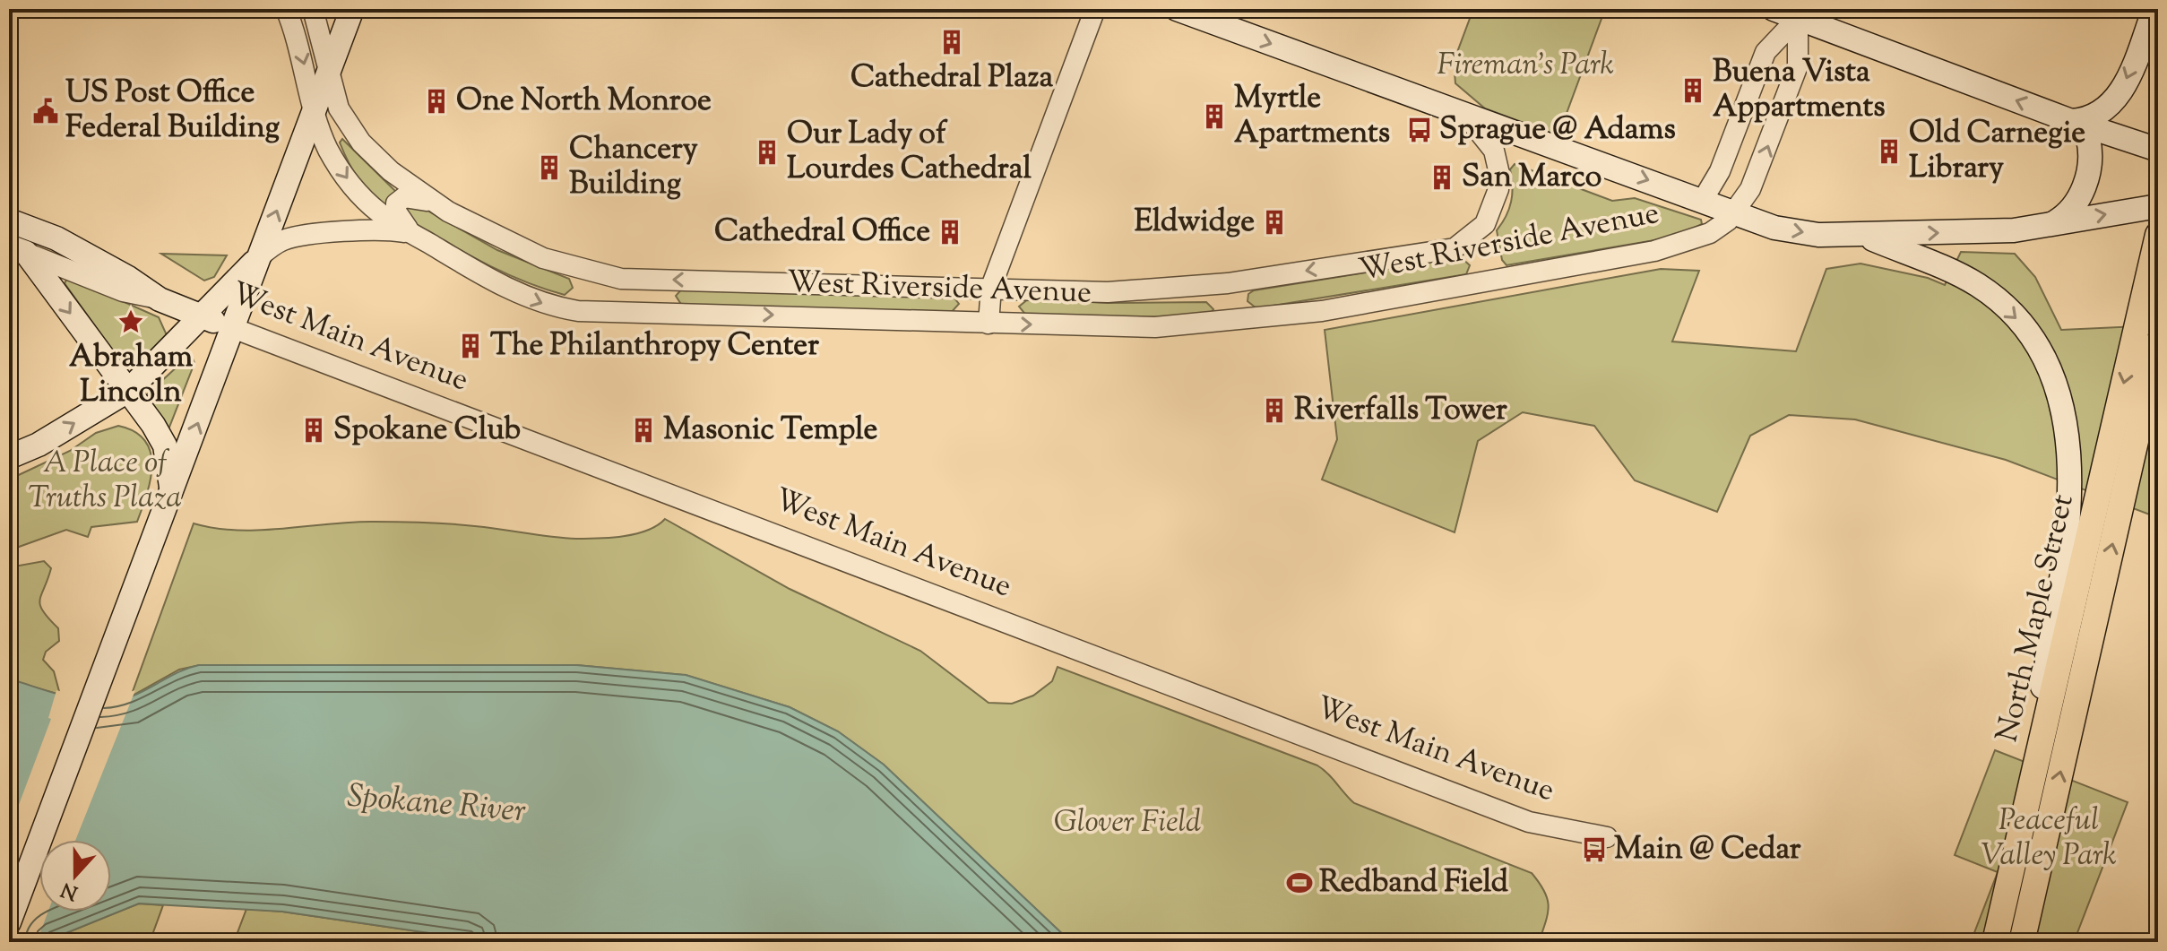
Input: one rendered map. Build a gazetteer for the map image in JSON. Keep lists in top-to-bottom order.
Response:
{
  "streets": {
    "main road": ["West Main Avenue", "North Maple Street"],
    "street": ["West Riverside Avenue"]
  },
  "water": ["Spokane River"],
  "parks": [
    "Fireman’s Park",
    "A Place of Truths Plaza",
    "Peaceful Valley Park",
    "Glover Field"
  ],
  "places": {
    "building": [
      "Cathedral Plaza",
      "Buena Vista Appartments",
      "One North Monroe",
      "Myrtle Apartments",
      "Old Carnegie Library",
      "Our Lady of Lourdes Cathedral",
      "Chancery Building",
      "San Marco",
      "Eldwidge",
      "Cathedral Office",
      "The Philanthropy Center",
      "Riverfalls Tower",
      "Spokane Club",
      "Masonic Temple"
    ],
    "public building": ["US Post Office Federal Building"],
    "bus stop": ["Sprague @ Adams", "Main @ Cedar"],
    "place": ["Abraham Lincoln"],
    "sports": ["Redband Field"]
  },
  "north": "bottom"
}
